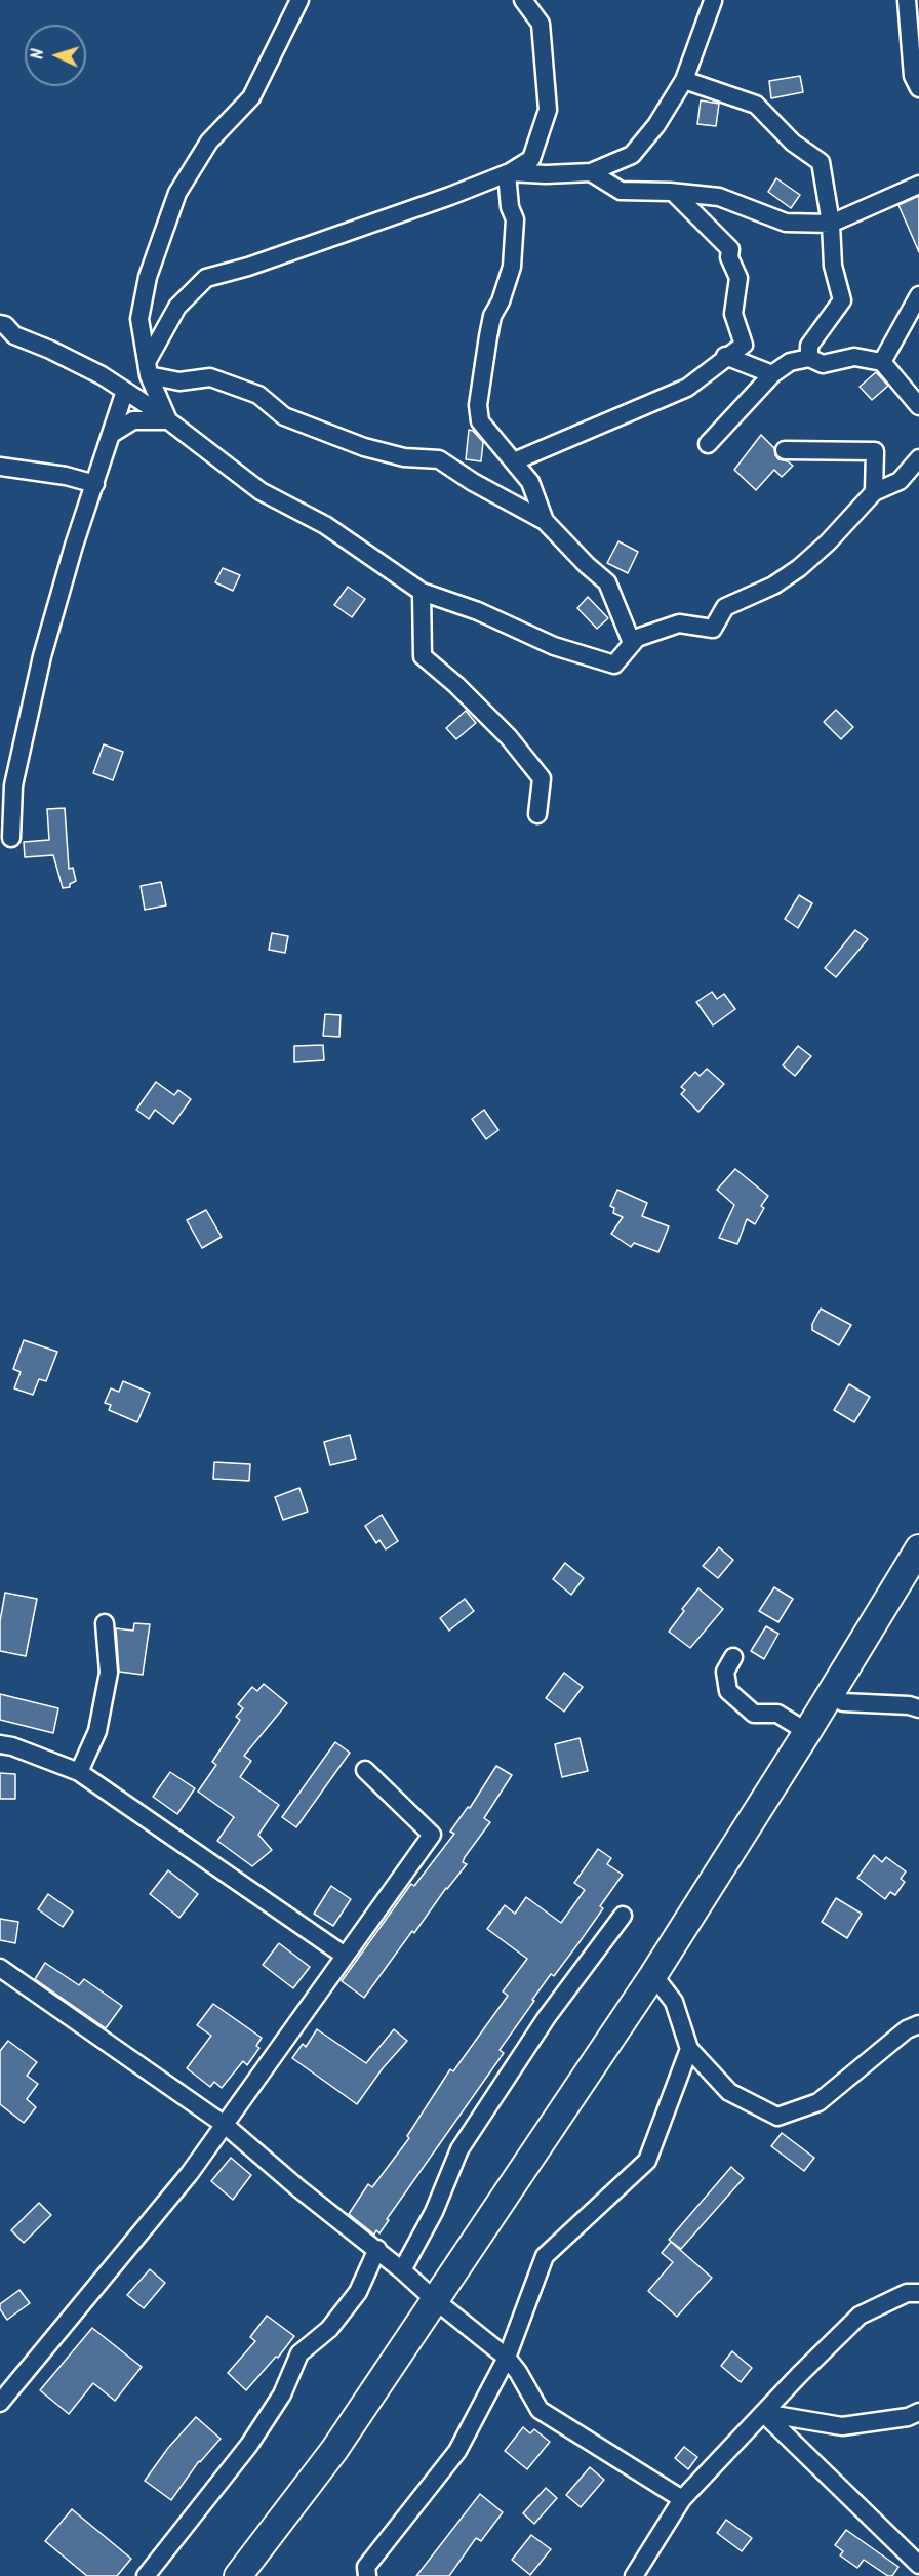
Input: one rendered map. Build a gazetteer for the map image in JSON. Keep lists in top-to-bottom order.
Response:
{
  "north": "left"
}
